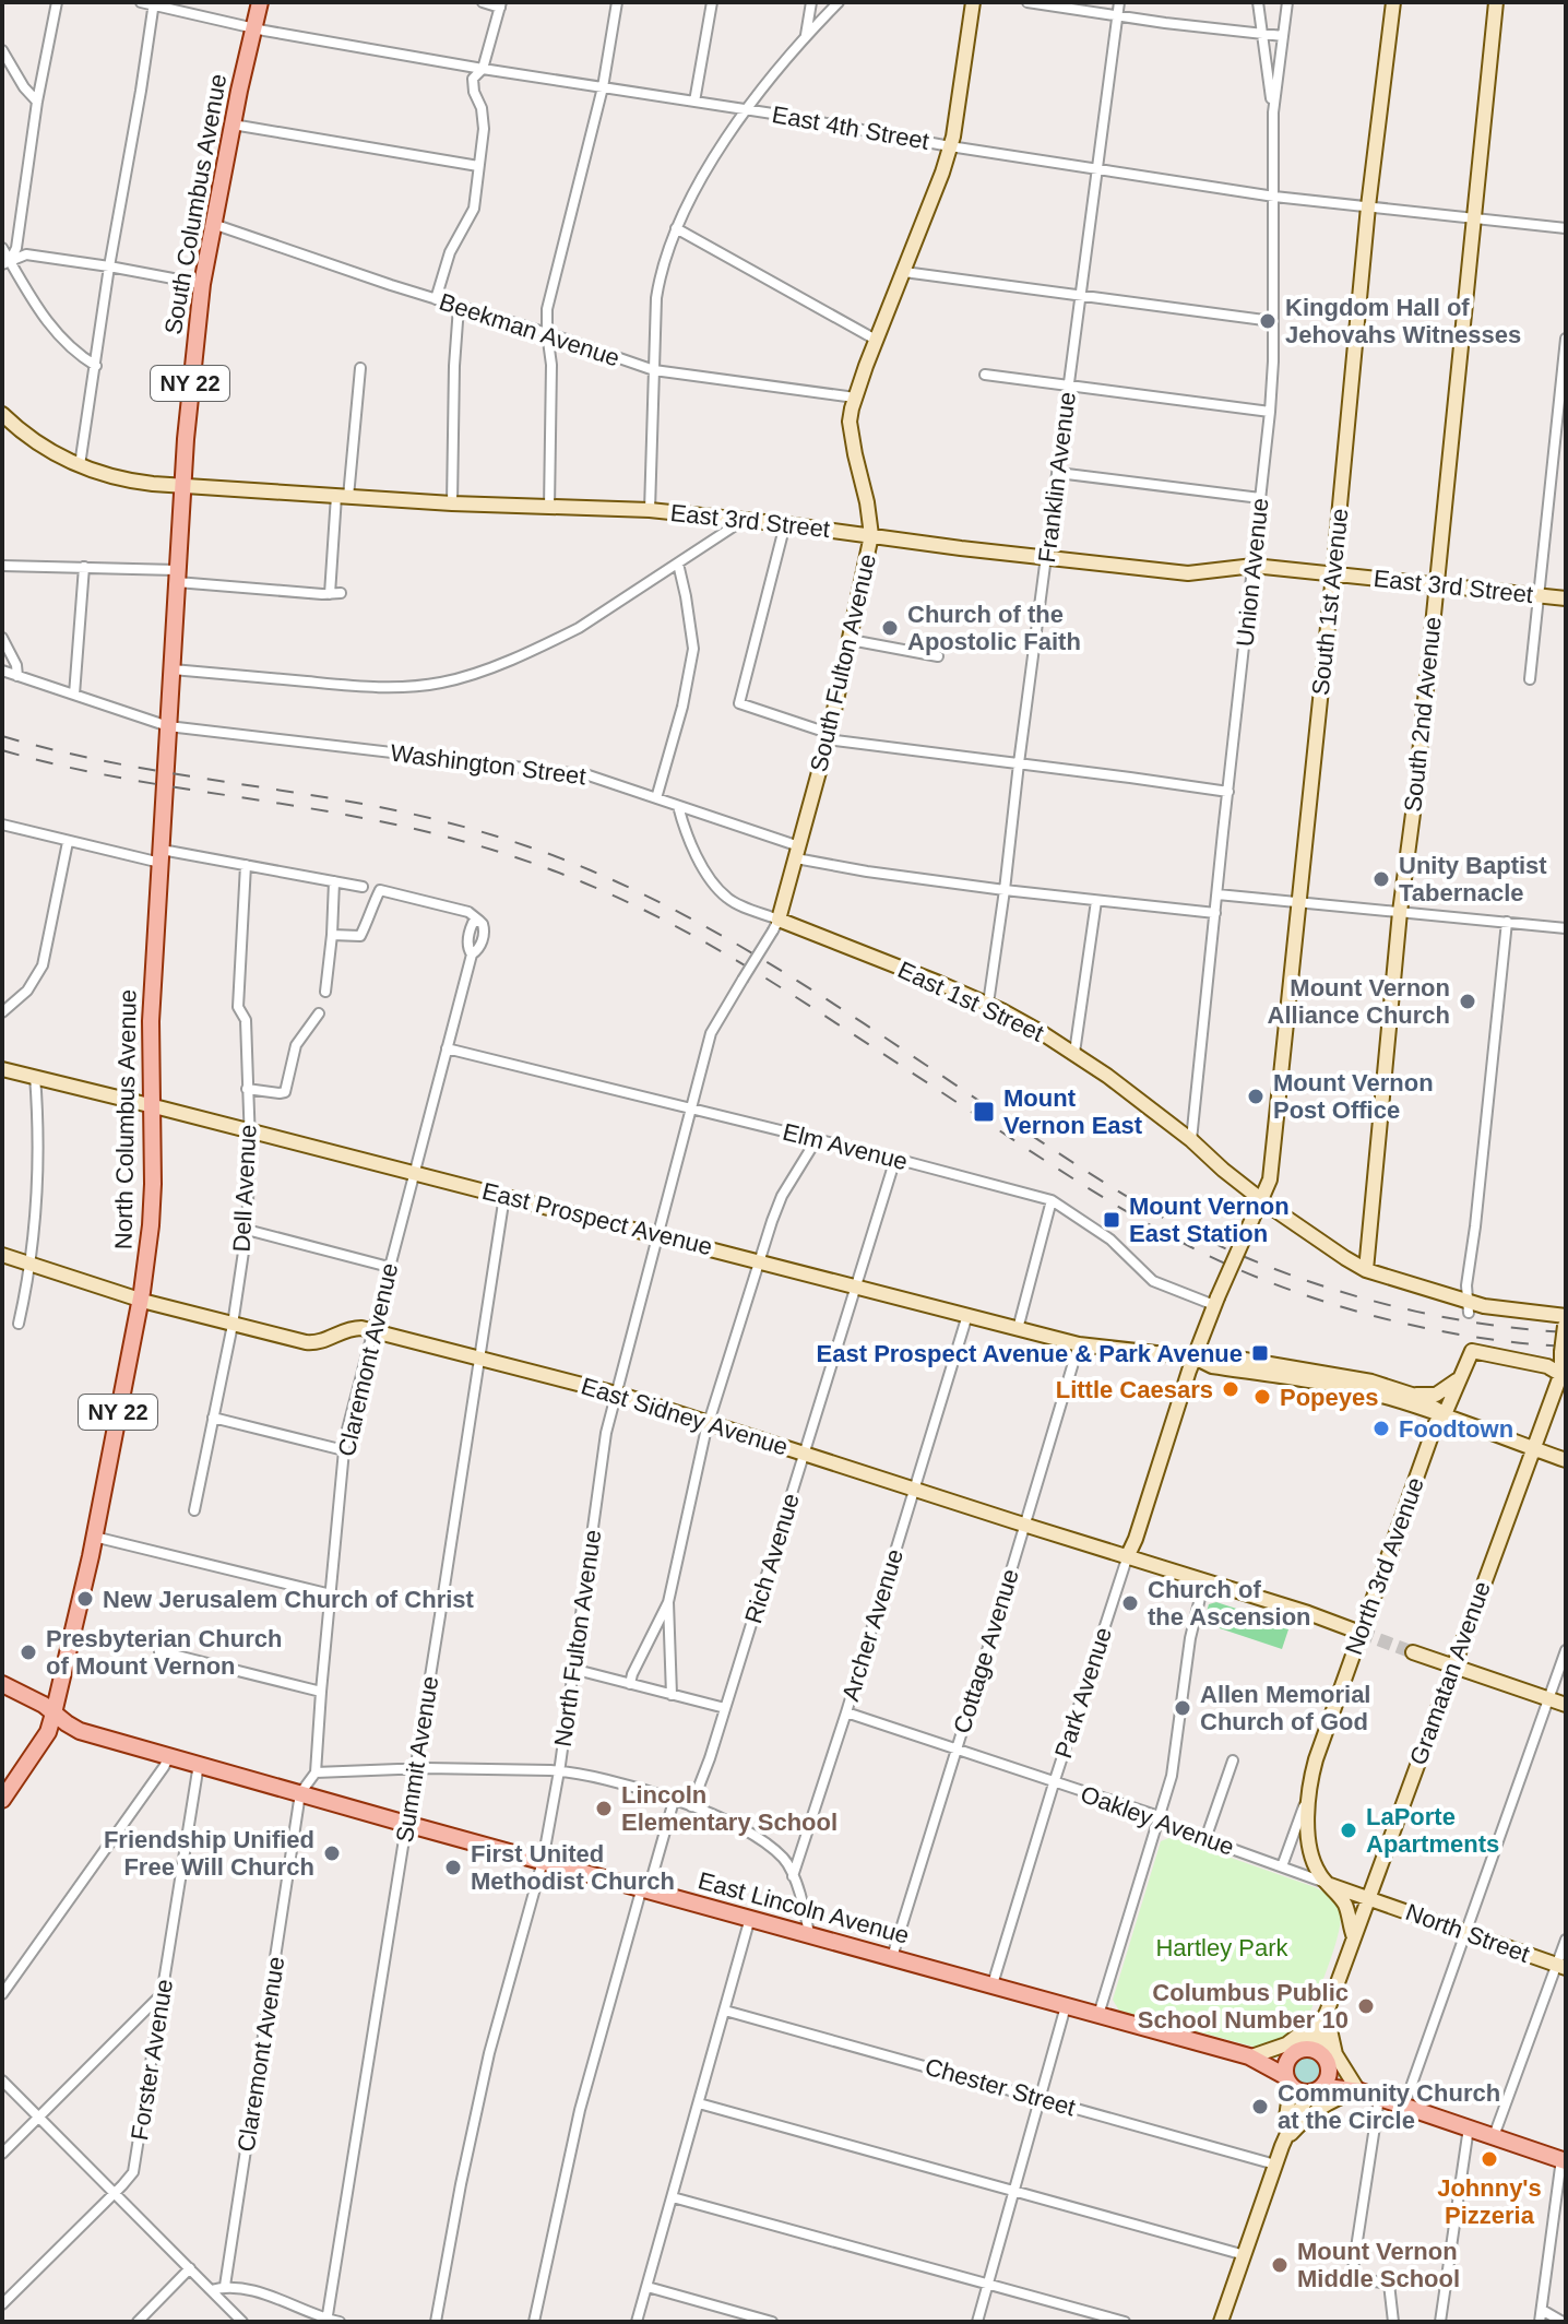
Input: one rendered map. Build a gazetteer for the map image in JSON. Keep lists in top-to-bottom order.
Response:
{
  "streets": {
    "main road": [
      "South Columbus Avenue",
      "NY 22",
      "North Columbus Avenue",
      "East Lincoln Avenue"
    ],
    "street": [
      "East 4th Street",
      "Beekman Avenue",
      "Franklin Avenue",
      "East 3rd Street",
      "Union Avenue",
      "South 1st Avenue",
      "South Fulton Avenue",
      "South 2nd Avenue",
      "Washington Street",
      "East 1st Street",
      "Elm Avenue",
      "Dell Avenue",
      "East Prospect Avenue",
      "Claremont Avenue",
      "East Sidney Avenue",
      "Rich Avenue",
      "North 3rd Avenue",
      "Archer Avenue",
      "North Fulton Avenue",
      "Cottage Avenue",
      "Gramatan Avenue",
      "Park Avenue",
      "Summit Avenue",
      "Oakley Avenue",
      "North Street",
      "Forster Avenue",
      "Chester Street"
    ]
  },
  "crossings": [
    ["East 4th Street", "South Columbus Avenue"],
    ["East 4th Street", "Franklin Avenue"],
    ["East 4th Street", "Union Avenue"],
    ["East 4th Street", "South 1st Avenue"],
    ["East 4th Street", "South Fulton Avenue"],
    ["East 4th Street", "South 2nd Avenue"],
    ["South Columbus Avenue", "Beekman Avenue"],
    ["South Columbus Avenue", "East 3rd Street"],
    ["South Columbus Avenue", "Washington Street"],
    ["South Columbus Avenue", "North Columbus Avenue"],
    ["Beekman Avenue", "South Fulton Avenue"],
    ["Franklin Avenue", "East 3rd Street"],
    ["Franklin Avenue", "Washington Street"],
    ["Franklin Avenue", "East 1st Street"],
    ["East 3rd Street", "Union Avenue"],
    ["East 3rd Street", "South 1st Avenue"],
    ["East 3rd Street", "South Fulton Avenue"],
    ["East 3rd Street", "South 2nd Avenue"],
    ["Union Avenue", "Washington Street"],
    ["Union Avenue", "East 1st Street"],
    ["South 1st Avenue", "East 1st Street"],
    ["South 1st Avenue", "Park Avenue"],
    ["South Fulton Avenue", "Washington Street"],
    ["South Fulton Avenue", "East 1st Street"],
    ["South Fulton Avenue", "North Fulton Avenue"],
    ["South 2nd Avenue", "East 1st Street"],
    ["Washington Street", "East 1st Street"],
    ["East 1st Street", "Gramatan Avenue"],
    ["North Columbus Avenue", "East Prospect Avenue"],
    ["North Columbus Avenue", "East Sidney Avenue"],
    ["North Columbus Avenue", "East Lincoln Avenue"],
    ["Elm Avenue", "Claremont Avenue"],
    ["Elm Avenue", "Rich Avenue"],
    ["Elm Avenue", "North Fulton Avenue"],
    ["Elm Avenue", "Park Avenue"],
    ["Dell Avenue", "East Prospect Avenue"],
    ["Dell Avenue", "East Sidney Avenue"],
    ["East Prospect Avenue", "Claremont Avenue"],
    ["East Prospect Avenue", "Rich Avenue"],
    ["East Prospect Avenue", "North 3rd Avenue"],
    ["East Prospect Avenue", "Archer Avenue"],
    ["East Prospect Avenue", "North Fulton Avenue"],
    ["East Prospect Avenue", "Cottage Avenue"],
    ["East Prospect Avenue", "Gramatan Avenue"],
    ["East Prospect Avenue", "Park Avenue"],
    ["East Prospect Avenue", "Summit Avenue"],
    ["Claremont Avenue", "East Sidney Avenue"],
    ["Claremont Avenue", "East Lincoln Avenue"],
    ["East Sidney Avenue", "Rich Avenue"],
    ["East Sidney Avenue", "North 3rd Avenue"],
    ["East Sidney Avenue", "Archer Avenue"],
    ["East Sidney Avenue", "North Fulton Avenue"],
    ["East Sidney Avenue", "Cottage Avenue"],
    ["East Sidney Avenue", "Park Avenue"],
    ["East Sidney Avenue", "Summit Avenue"],
    ["North 3rd Avenue", "Gramatan Avenue"],
    ["North 3rd Avenue", "Oakley Avenue"],
    ["Archer Avenue", "Oakley Avenue"],
    ["North Fulton Avenue", "East Lincoln Avenue"],
    ["Cottage Avenue", "Oakley Avenue"],
    ["Cottage Avenue", "East Lincoln Avenue"],
    ["Gramatan Avenue", "Oakley Avenue"],
    ["Gramatan Avenue", "East Lincoln Avenue"],
    ["Gramatan Avenue", "North Street"],
    ["Park Avenue", "Oakley Avenue"],
    ["Park Avenue", "East Lincoln Avenue"],
    ["Summit Avenue", "East Lincoln Avenue"],
    ["Oakley Avenue", "North Street"],
    ["East Lincoln Avenue", "Forster Avenue"]
  ],
  "parks": ["Hartley Park"],
  "places": {
    "other": [
      "Kingdom Hall of Jehovahs Witnesses",
      "Church of the Apostolic Faith",
      "Unity Baptist Tabernacle",
      "Mount Vernon Alliance Church",
      "Mount Vernon Post Office",
      "Little Caesars",
      "Popeyes",
      "Foodtown",
      "New Jerusalem Church of Christ",
      "Church of the Ascension",
      "Presbyterian Church of Mount Vernon",
      "Allen Memorial Church of God",
      "Lincoln Elementary School",
      "LaPorte Apartments",
      "Friendship Unified Free Will Church",
      "First United Methodist Church",
      "Columbus Public School Number 10",
      "Community Church at the Circle",
      "Johnny's Pizzeria",
      "Mount Vernon Middle School"
    ],
    "transit": ["Mount Vernon East", "Mount Vernon East Station", "East Prospect Avenue & Park Avenue"]
  }
}
